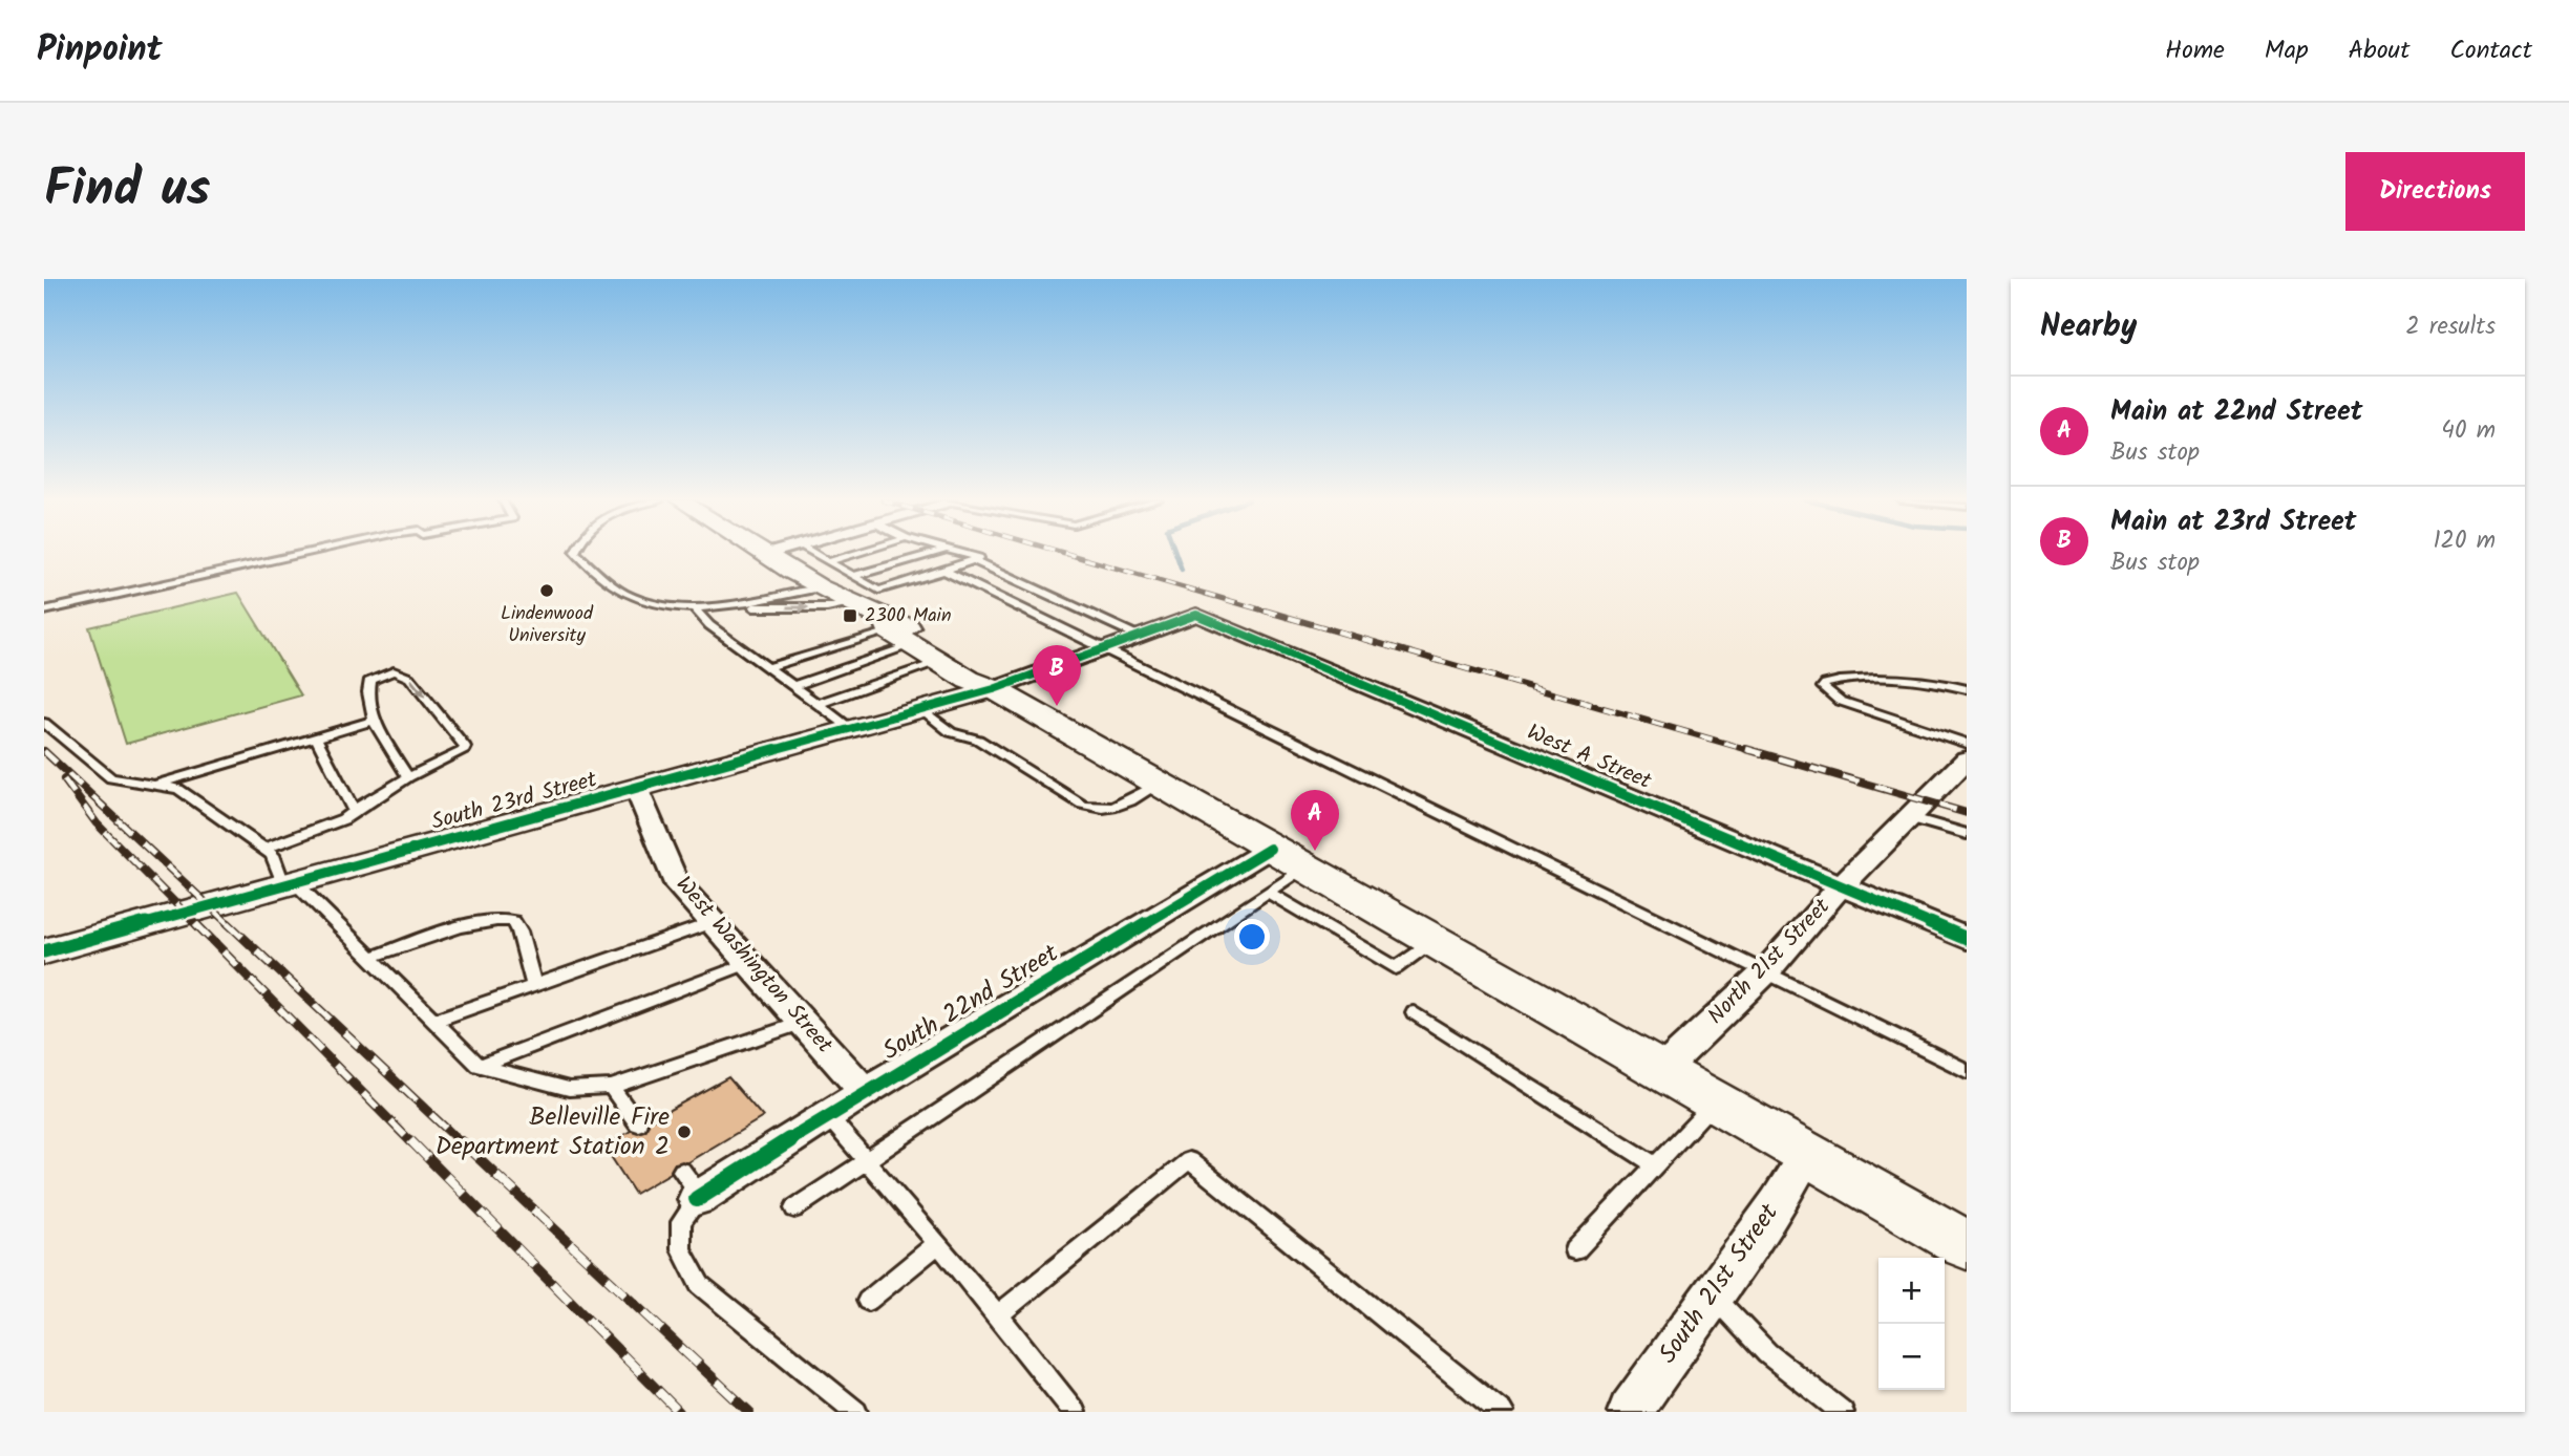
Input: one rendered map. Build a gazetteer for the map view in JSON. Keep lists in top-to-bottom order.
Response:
{
  "streets": {
    "street": [
      "West A Street",
      "South 23rd Street",
      "North 21st Street",
      "West Washington Street",
      "South 22nd Street",
      "South 21st Street"
    ]
  },
  "crossings": [
    ["West A Street", "North 21st Street"],
    ["South 23rd Street", "West Washington Street"],
    ["West Washington Street", "South 22nd Street"]
  ],
  "places": {
    "other": ["Lindenwood University", "Belleville Fire Department Station 2"],
    "transit": ["2300 Main"]
  },
  "page": {
    "header": "Pinpoint",
    "nav": [
      "Home",
      "Map",
      "About",
      "Contact"
    ],
    "title": "Find us",
    "buttons": "Directions",
    "heading": ["Nearby", "2 results"],
    "list": [
      {
        "mark": "A",
        "name": "Main at 22nd Street",
        "note": "Bus stop",
        "value": "40 m"
      },
      {
        "mark": "B",
        "name": "Main at 23rd Street",
        "note": "Bus stop",
        "value": "120 m"
      }
    ],
    "pins": ["B", "A"],
    "map_buttons": ["+", "−"]
  }
}
